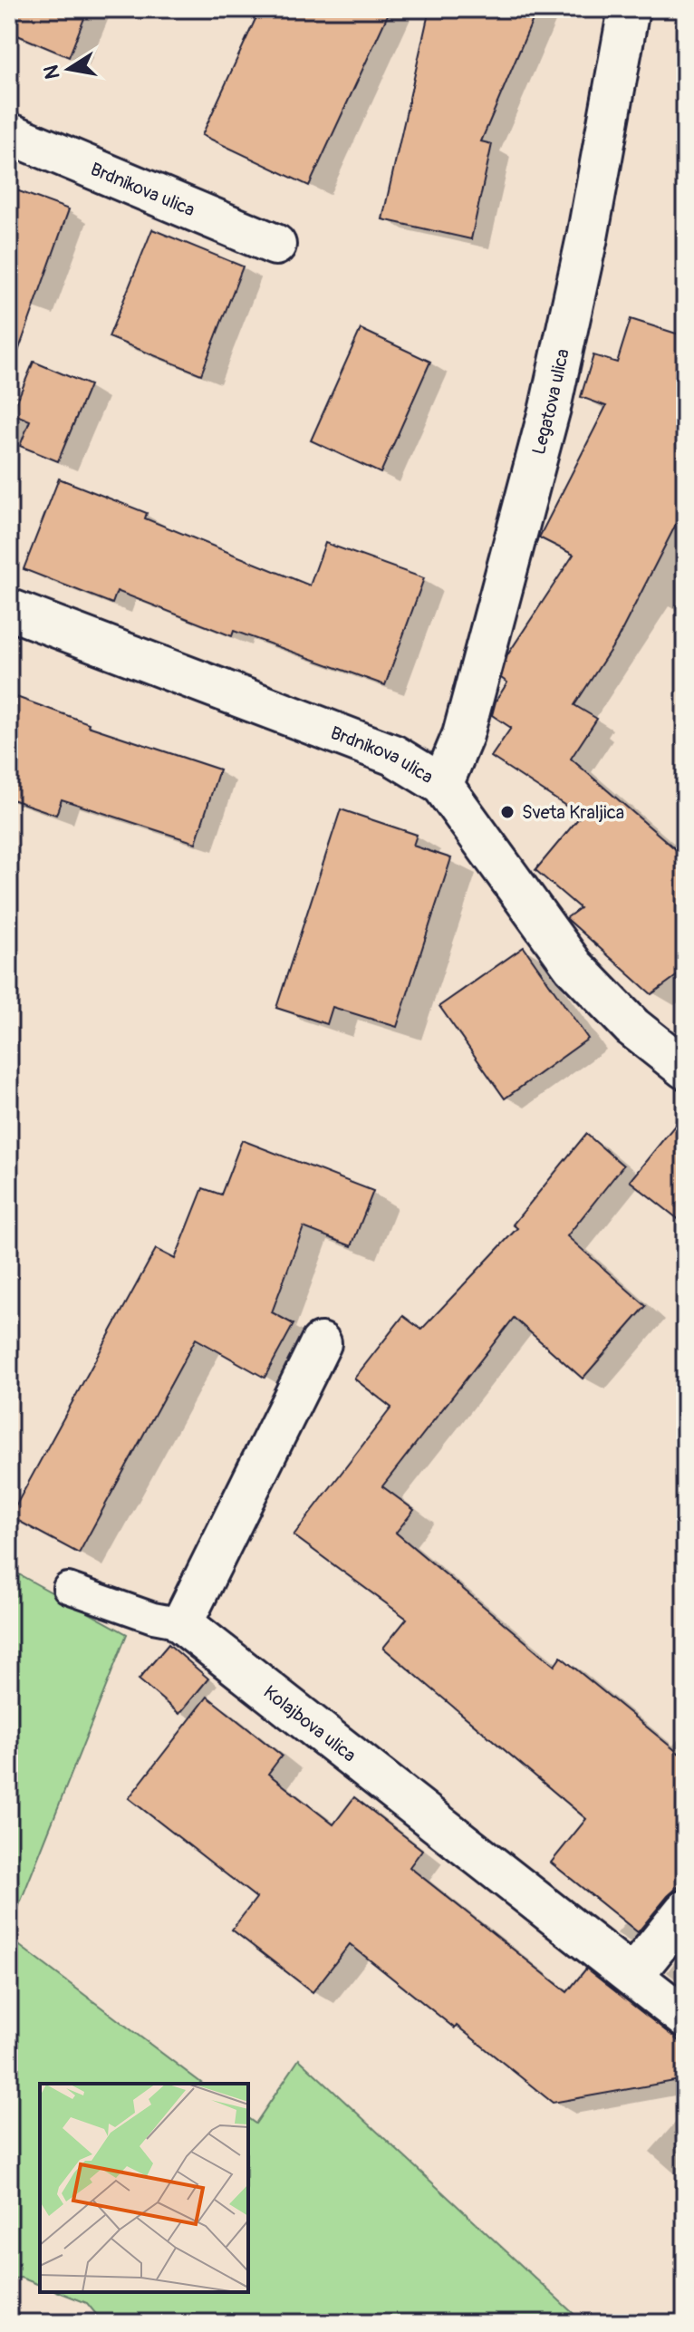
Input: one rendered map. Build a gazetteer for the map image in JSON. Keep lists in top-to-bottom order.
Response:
{
  "streets": {
    "street": ["Brdnikova ulica", "Legatova ulica", "Kolajbova ulica"]
  },
  "crossings": [
    ["Brdnikova ulica", "Legatova ulica"]
  ],
  "places": ["Sveta Kraljica"],
  "north": "left"
}
